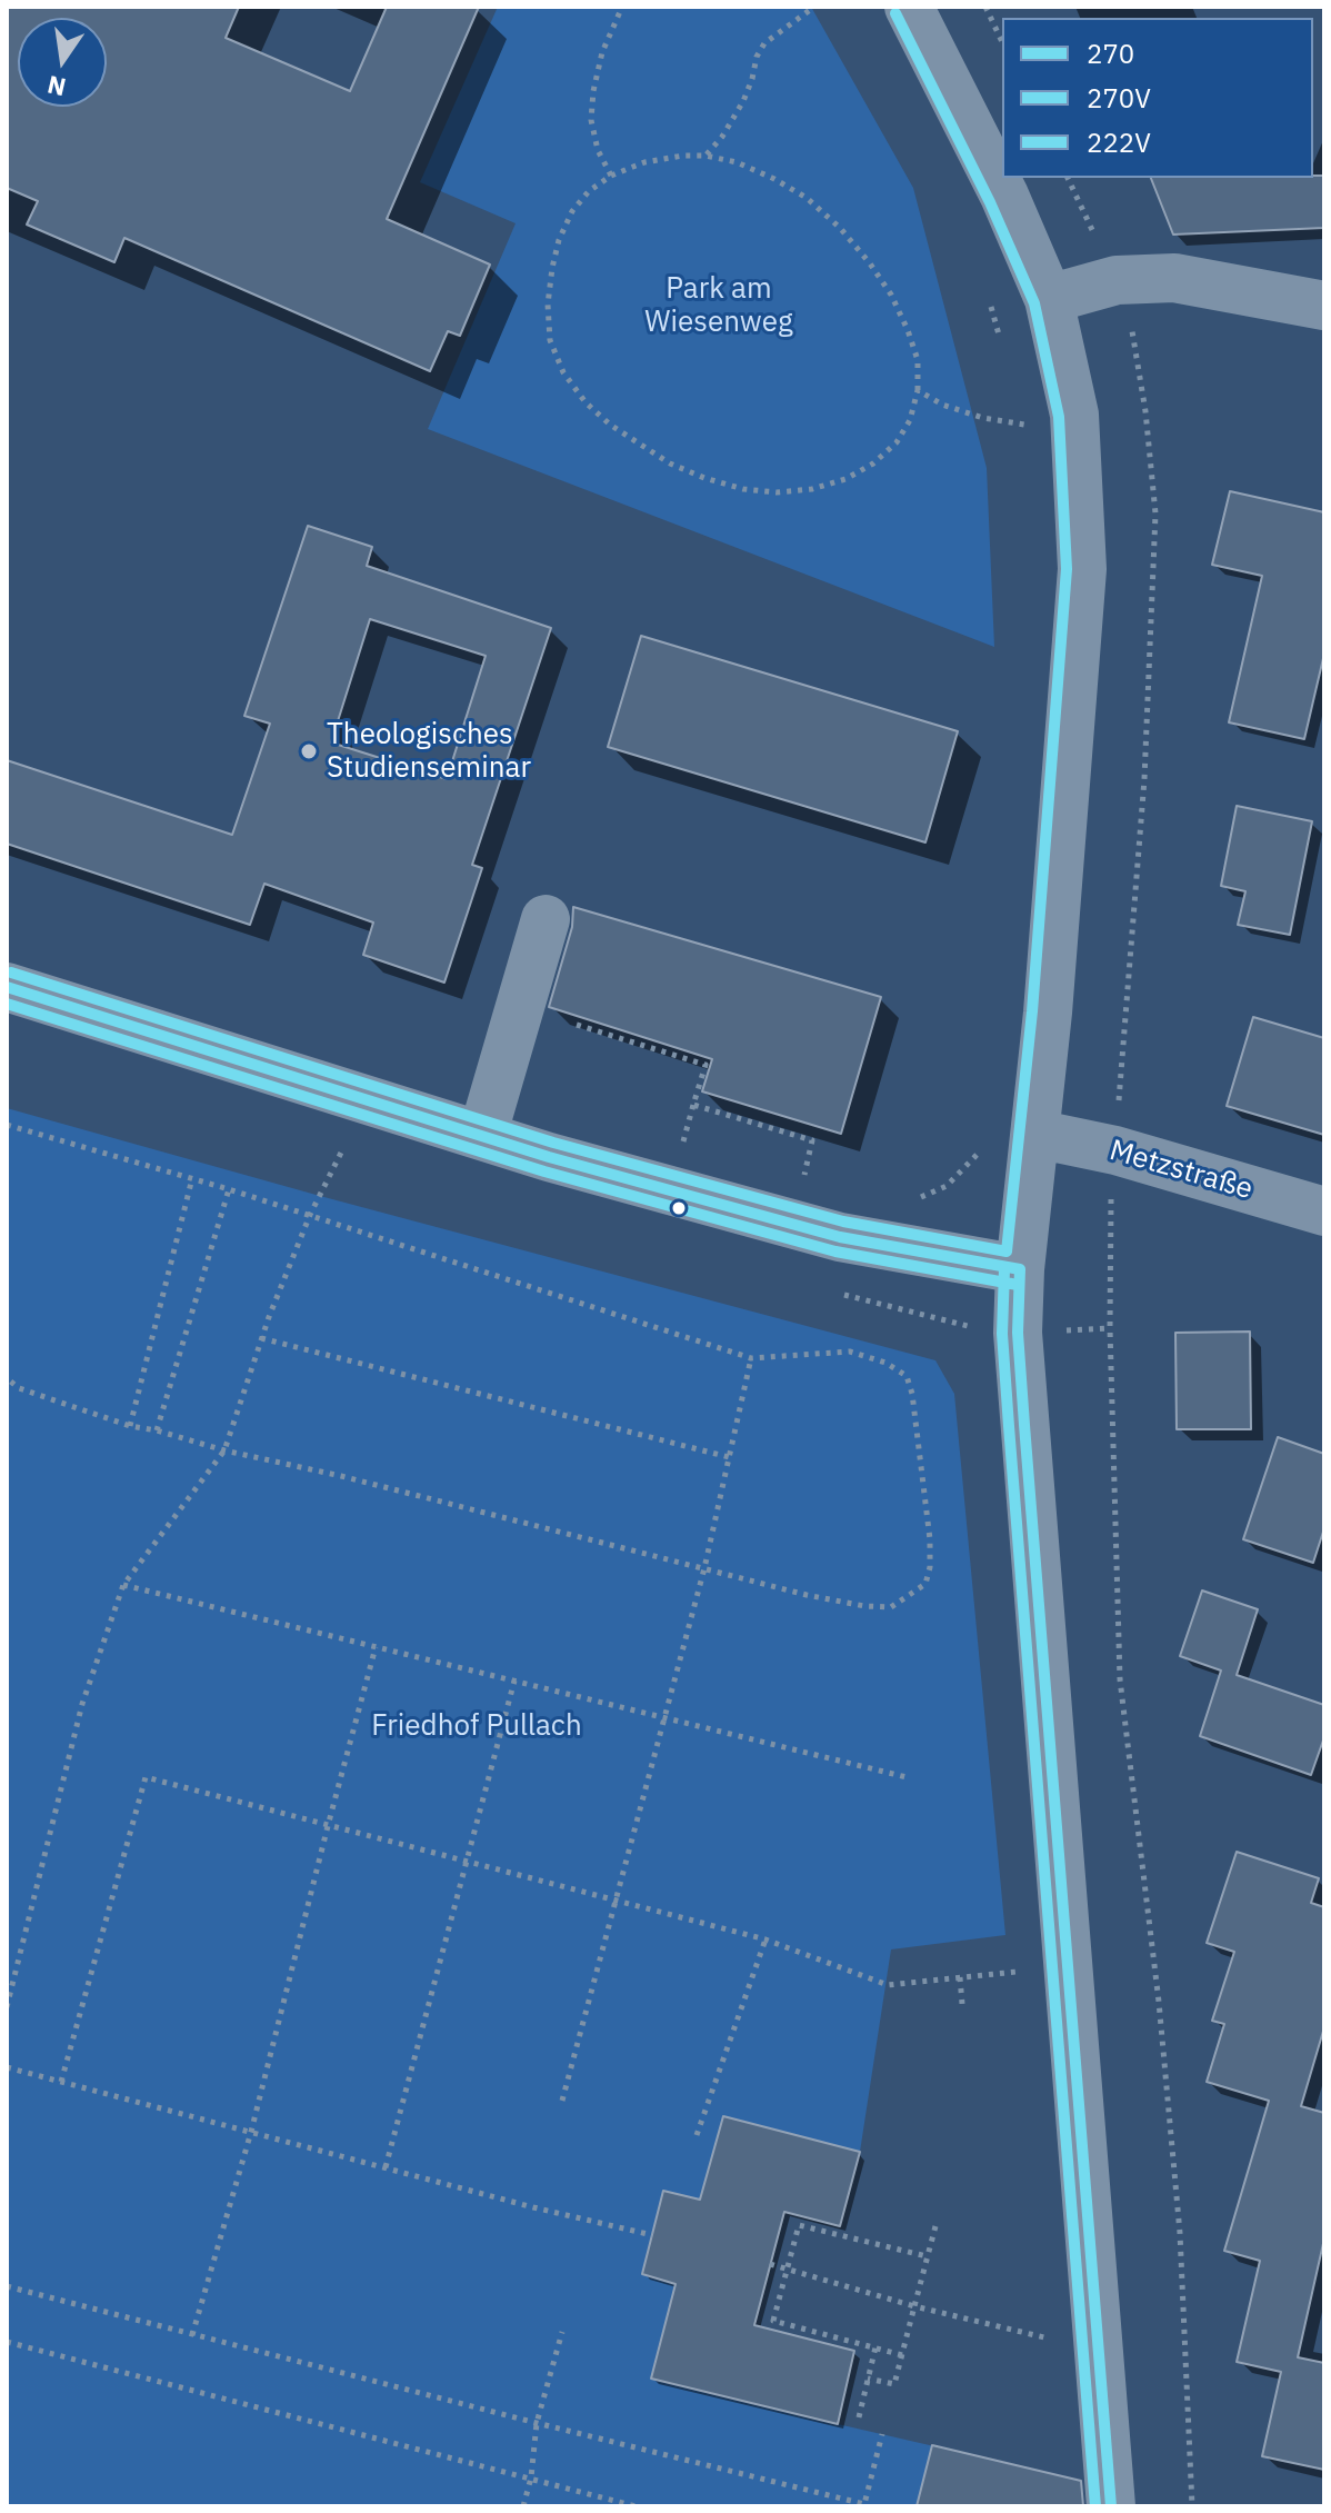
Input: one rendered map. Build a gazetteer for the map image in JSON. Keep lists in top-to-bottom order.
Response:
{
  "streets": {
    "street": ["Metzstraße"]
  },
  "parks": ["Park am Wiesenweg", "Friedhof Pullach"],
  "places": ["Theologisches Studienseminar"],
  "lines": ["transit line 222V", "transit line 270", "transit line 270V"],
  "legend": ["270", "270V", "222V"],
  "north": "bottom"
}
